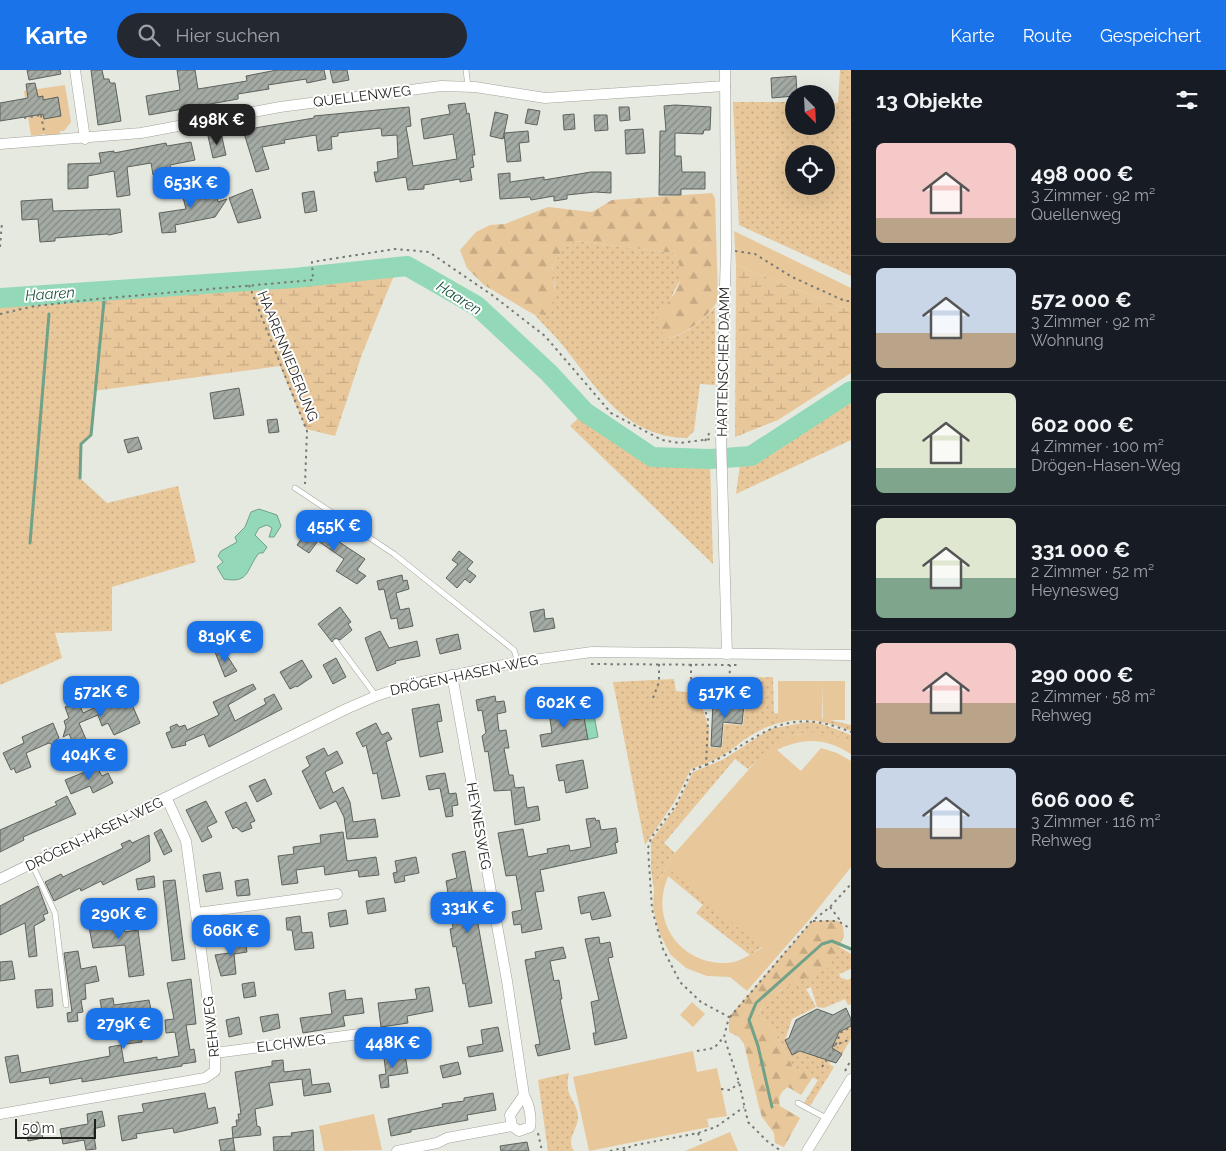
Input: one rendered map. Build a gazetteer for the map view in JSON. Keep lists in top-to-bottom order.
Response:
{
  "streets": {
    "street": [
      "QUELLENWEG",
      "HARTENSCHER DAMM",
      "DRÖGEN-HASEN-WEG",
      "HEYNESWEG",
      "REHWEG",
      "ELCHWEG"
    ],
    "path": ["HAARENNIEDERUNG"]
  },
  "crossings": [
    ["QUELLENWEG", "HARTENSCHER DAMM"],
    ["HARTENSCHER DAMM", "DRÖGEN-HASEN-WEG"],
    ["DRÖGEN-HASEN-WEG", "HEYNESWEG"],
    ["DRÖGEN-HASEN-WEG", "REHWEG"],
    ["REHWEG", "ELCHWEG"]
  ],
  "water": ["Haaren"],
  "scale_bar": "50 m",
  "north": "bottom right",
  "page": {
    "header": "Karte",
    "search": "Hier suchen",
    "nav": ["Karte", "Route", "Gespeichert"],
    "heading": "13 Objekte",
    "price": [
      "498K €",
      "653K €",
      "455K €",
      "819K €",
      "572K €",
      "517K €",
      "602K €",
      "404K €",
      "331K €",
      "290K €",
      "606K €",
      "279K €",
      "448K €"
    ],
    "list": [
      {
        "name": "498 000 €",
        "note": "3 Zimmer · 92 m² · Quellenweg"
      },
      {
        "name": "572 000 €",
        "note": "3 Zimmer · 92 m² · Wohnung"
      },
      {
        "name": "602 000 €",
        "note": "4 Zimmer · 100 m² · Drögen-Hasen-Weg"
      },
      {
        "name": "331 000 €",
        "note": "2 Zimmer · 52 m² · Heynesweg"
      },
      {
        "name": "290 000 €",
        "note": "2 Zimmer · 58 m² · Rehweg"
      },
      {
        "name": "606 000 €",
        "note": "3 Zimmer · 116 m² · Rehweg"
      }
    ],
    "scale": "50 m"
  }
}
